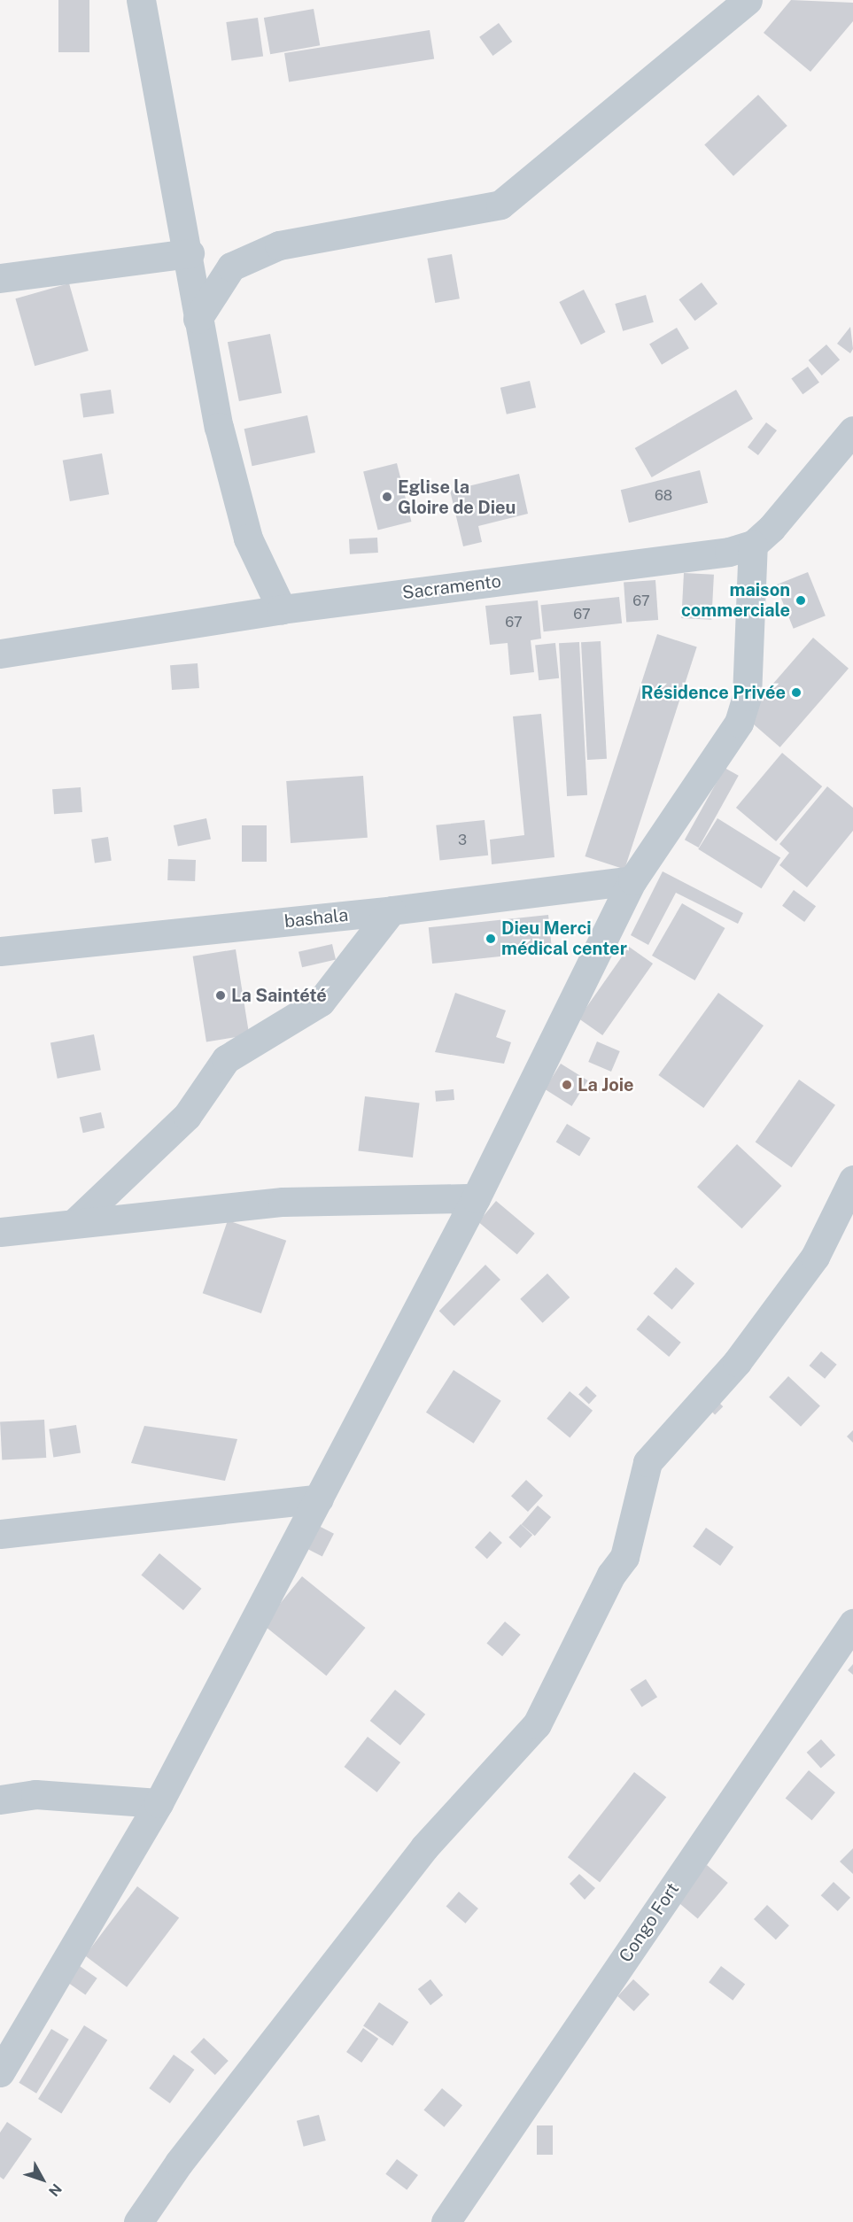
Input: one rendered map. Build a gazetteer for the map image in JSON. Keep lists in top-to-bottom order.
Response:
{
  "streets": {
    "street": ["Sacramento", "bashala", "Congo Fort"]
  },
  "places": [
    "Eglise la Gloire de Dieu",
    "maison commerciale",
    "Résidence Privée",
    "Dieu Merci médical center",
    "La Saintété",
    "La Joie"
  ],
  "house_numbers": [
    "68",
    "67",
    "67",
    "67",
    "3"
  ],
  "north": "bottom right"
}
